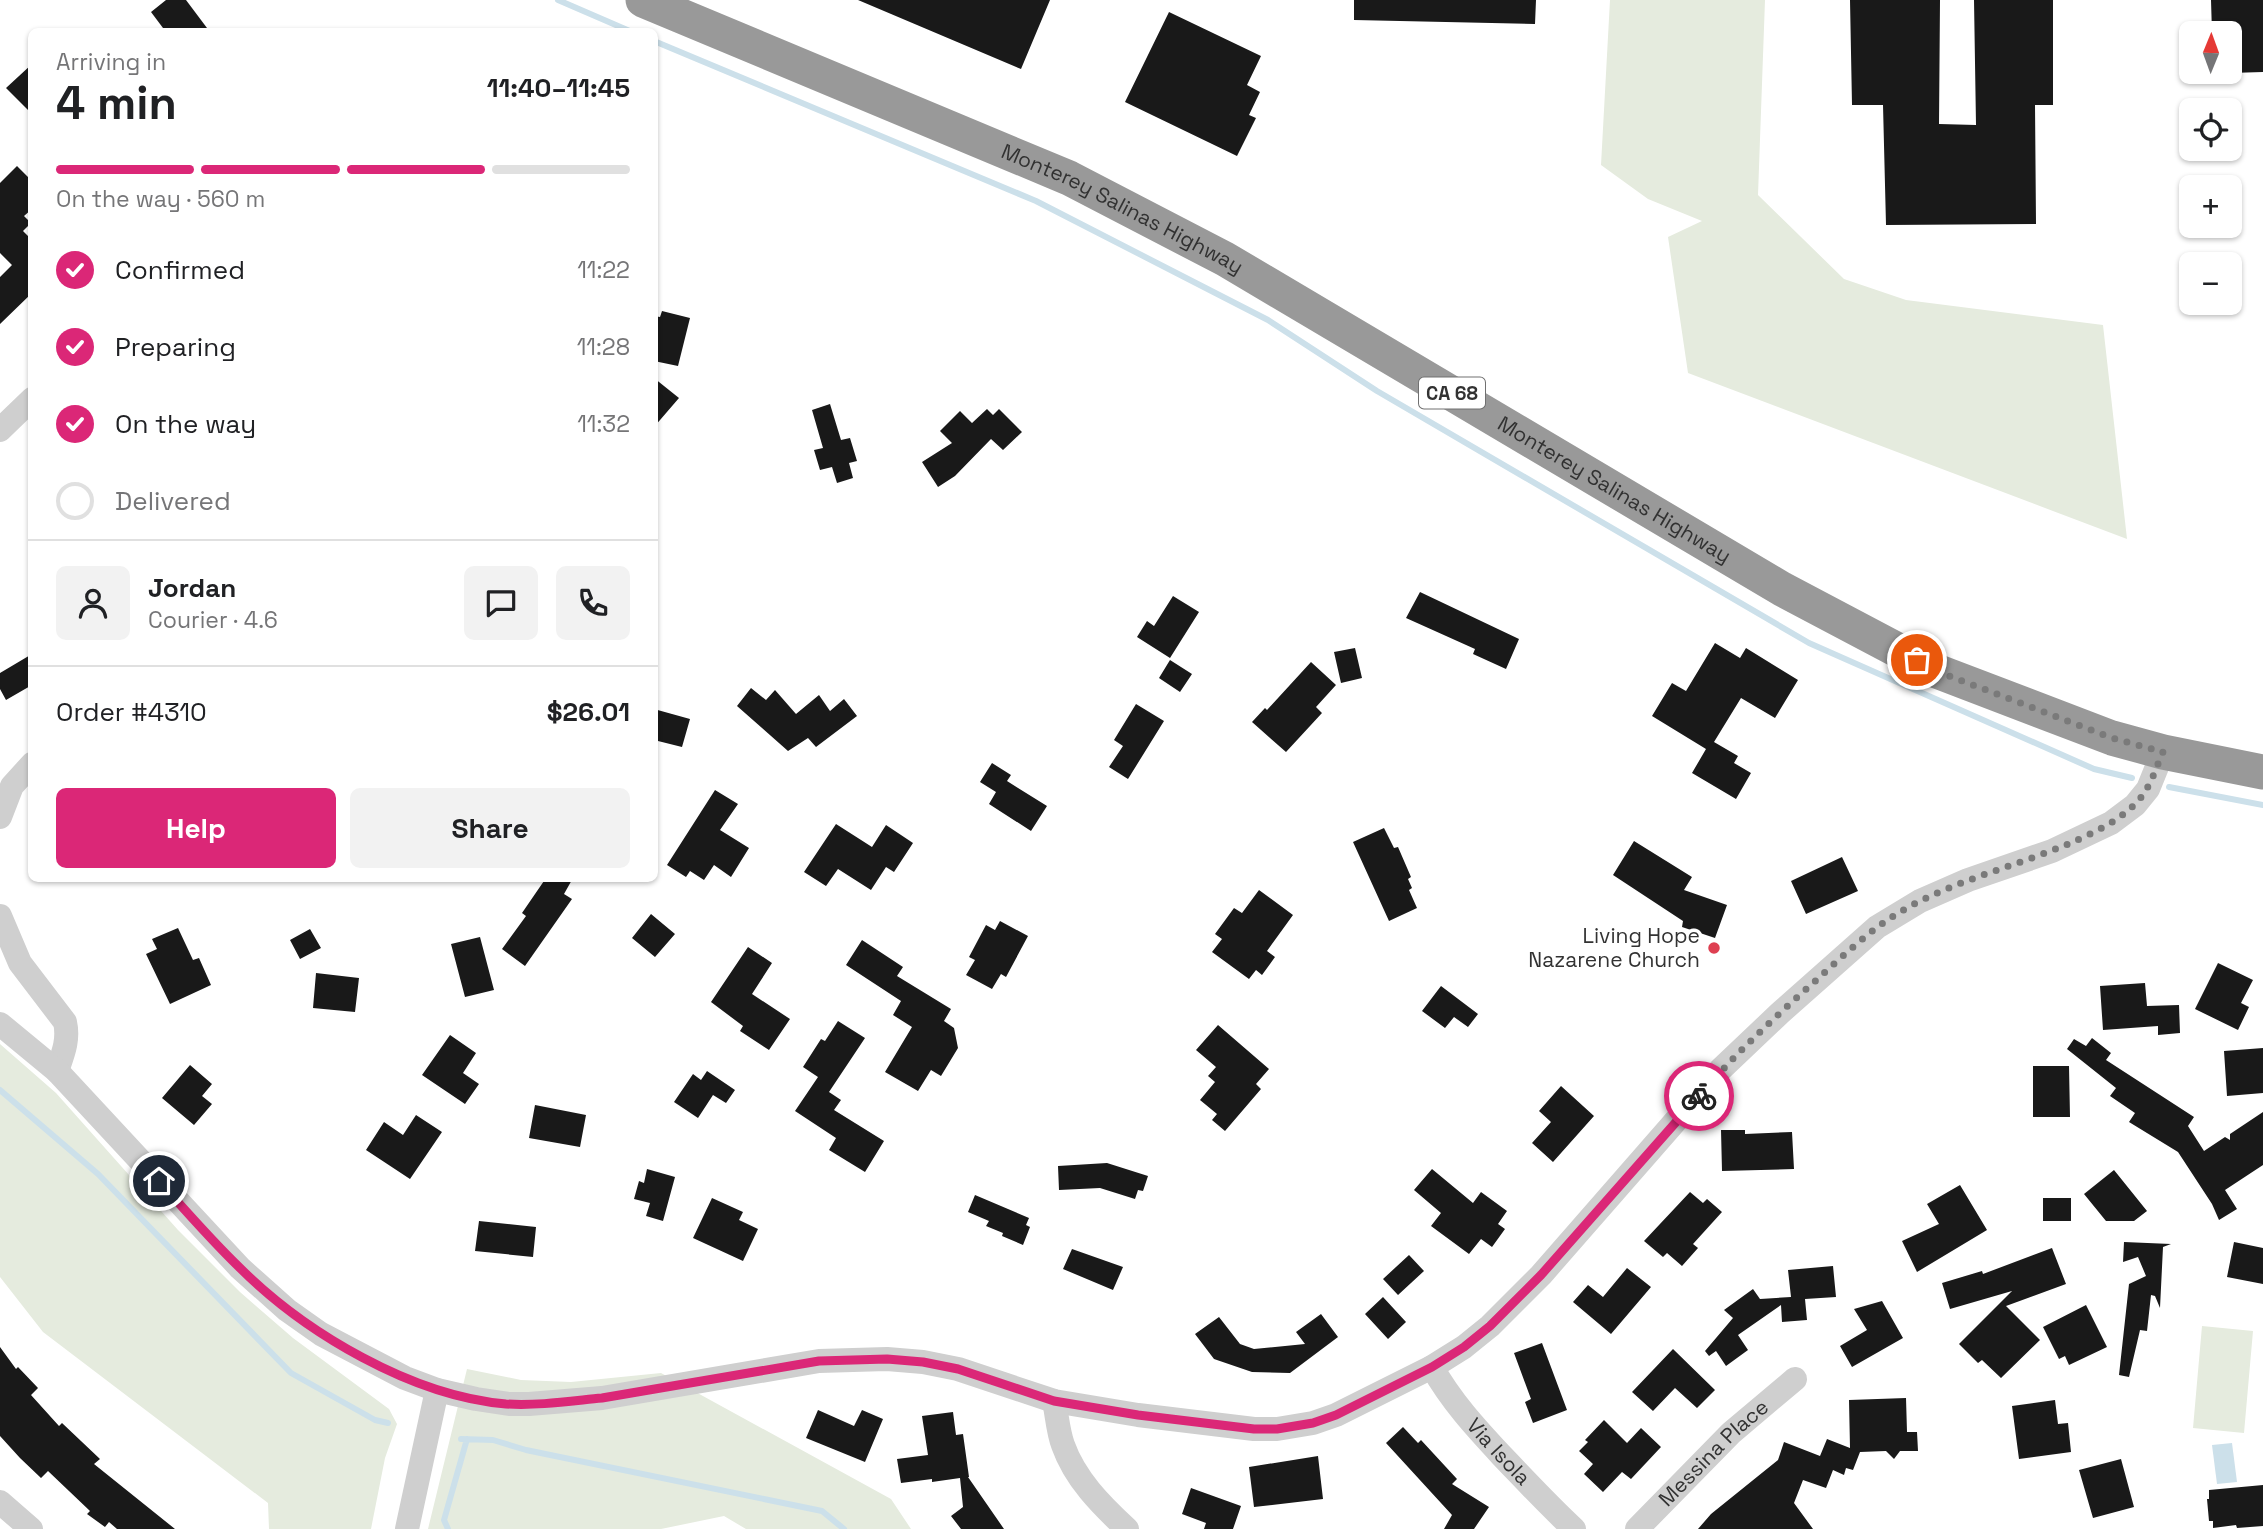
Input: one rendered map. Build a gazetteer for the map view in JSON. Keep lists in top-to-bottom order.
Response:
{
  "streets": {
    "highway": ["Monterey Salinas Highway", "CA 68"],
    "street": ["Via Isola", "Messina Place"]
  },
  "places": ["Living Hope Nazarene Church"],
  "north": "top",
  "page": {
    "map_buttons": ["+", "−"],
    "heading": ["4 min", "Arriving in", "11:40–11:45"],
    "panel": [
      "Jordan",
      "Courier · 4.6",
      "Order #4310",
      "$26.01"
    ],
    "bar": "On the way · 560 m",
    "list": [
      ["Confirmed", "11:22"],
      ["Preparing", "11:28"],
      ["On the way", "11:32"],
      "Delivered"
    ],
    "buttons": ["Help", "Share"]
  }
}
